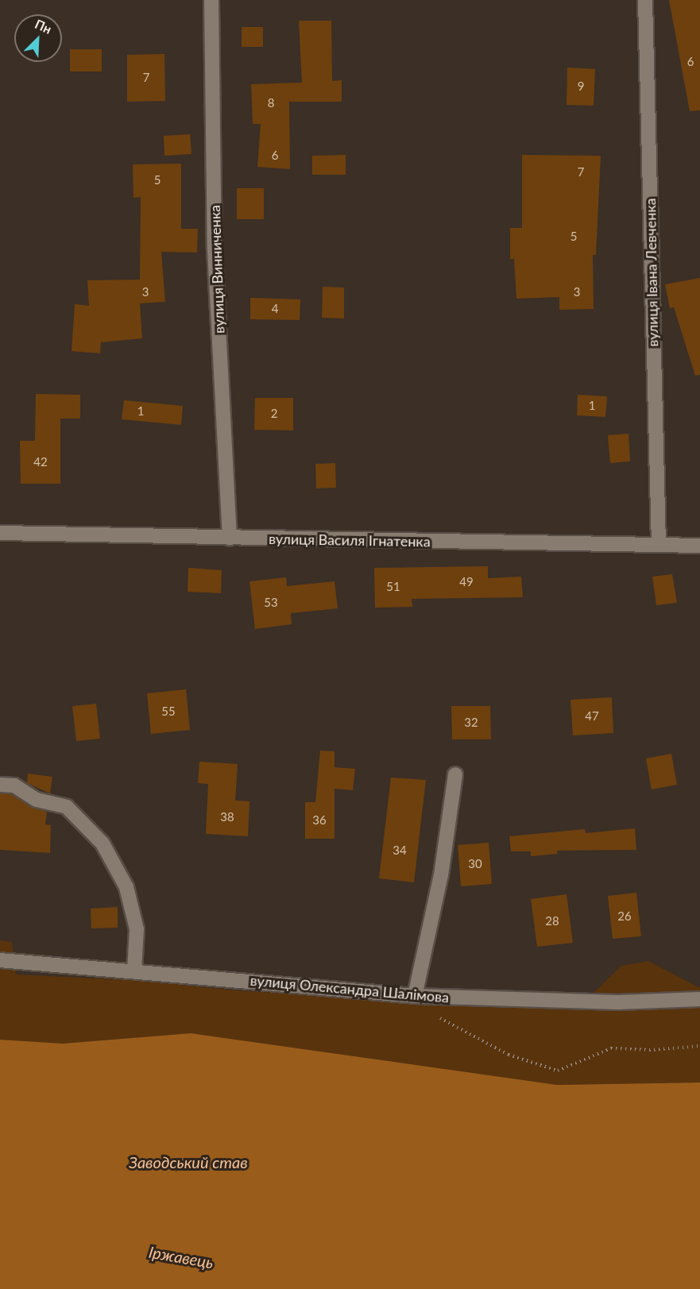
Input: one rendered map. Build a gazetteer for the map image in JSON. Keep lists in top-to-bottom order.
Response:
{
  "streets": {
    "street": [
      "вулиця Винниченка",
      "вулиця Івана Левченка",
      "вулиця Василя Ігнатенка",
      "вулиця Олександра Шалімова"
    ]
  },
  "crossings": [
    ["вулиця Винниченка", "вулиця Василя Ігнатенка"],
    ["вулиця Івана Левченка", "вулиця Василя Ігнатенка"]
  ],
  "water": ["Заводський став", "Іржавець"],
  "house_numbers": [
    "6",
    "7",
    "9",
    "8",
    "6",
    "7",
    "5",
    "5",
    "3",
    "3",
    "4",
    "1",
    "1",
    "2",
    "42",
    "49",
    "51",
    "53",
    "55",
    "47",
    "32",
    "38",
    "36",
    "34",
    "30",
    "26",
    "28"
  ],
  "north": "top right"
}
